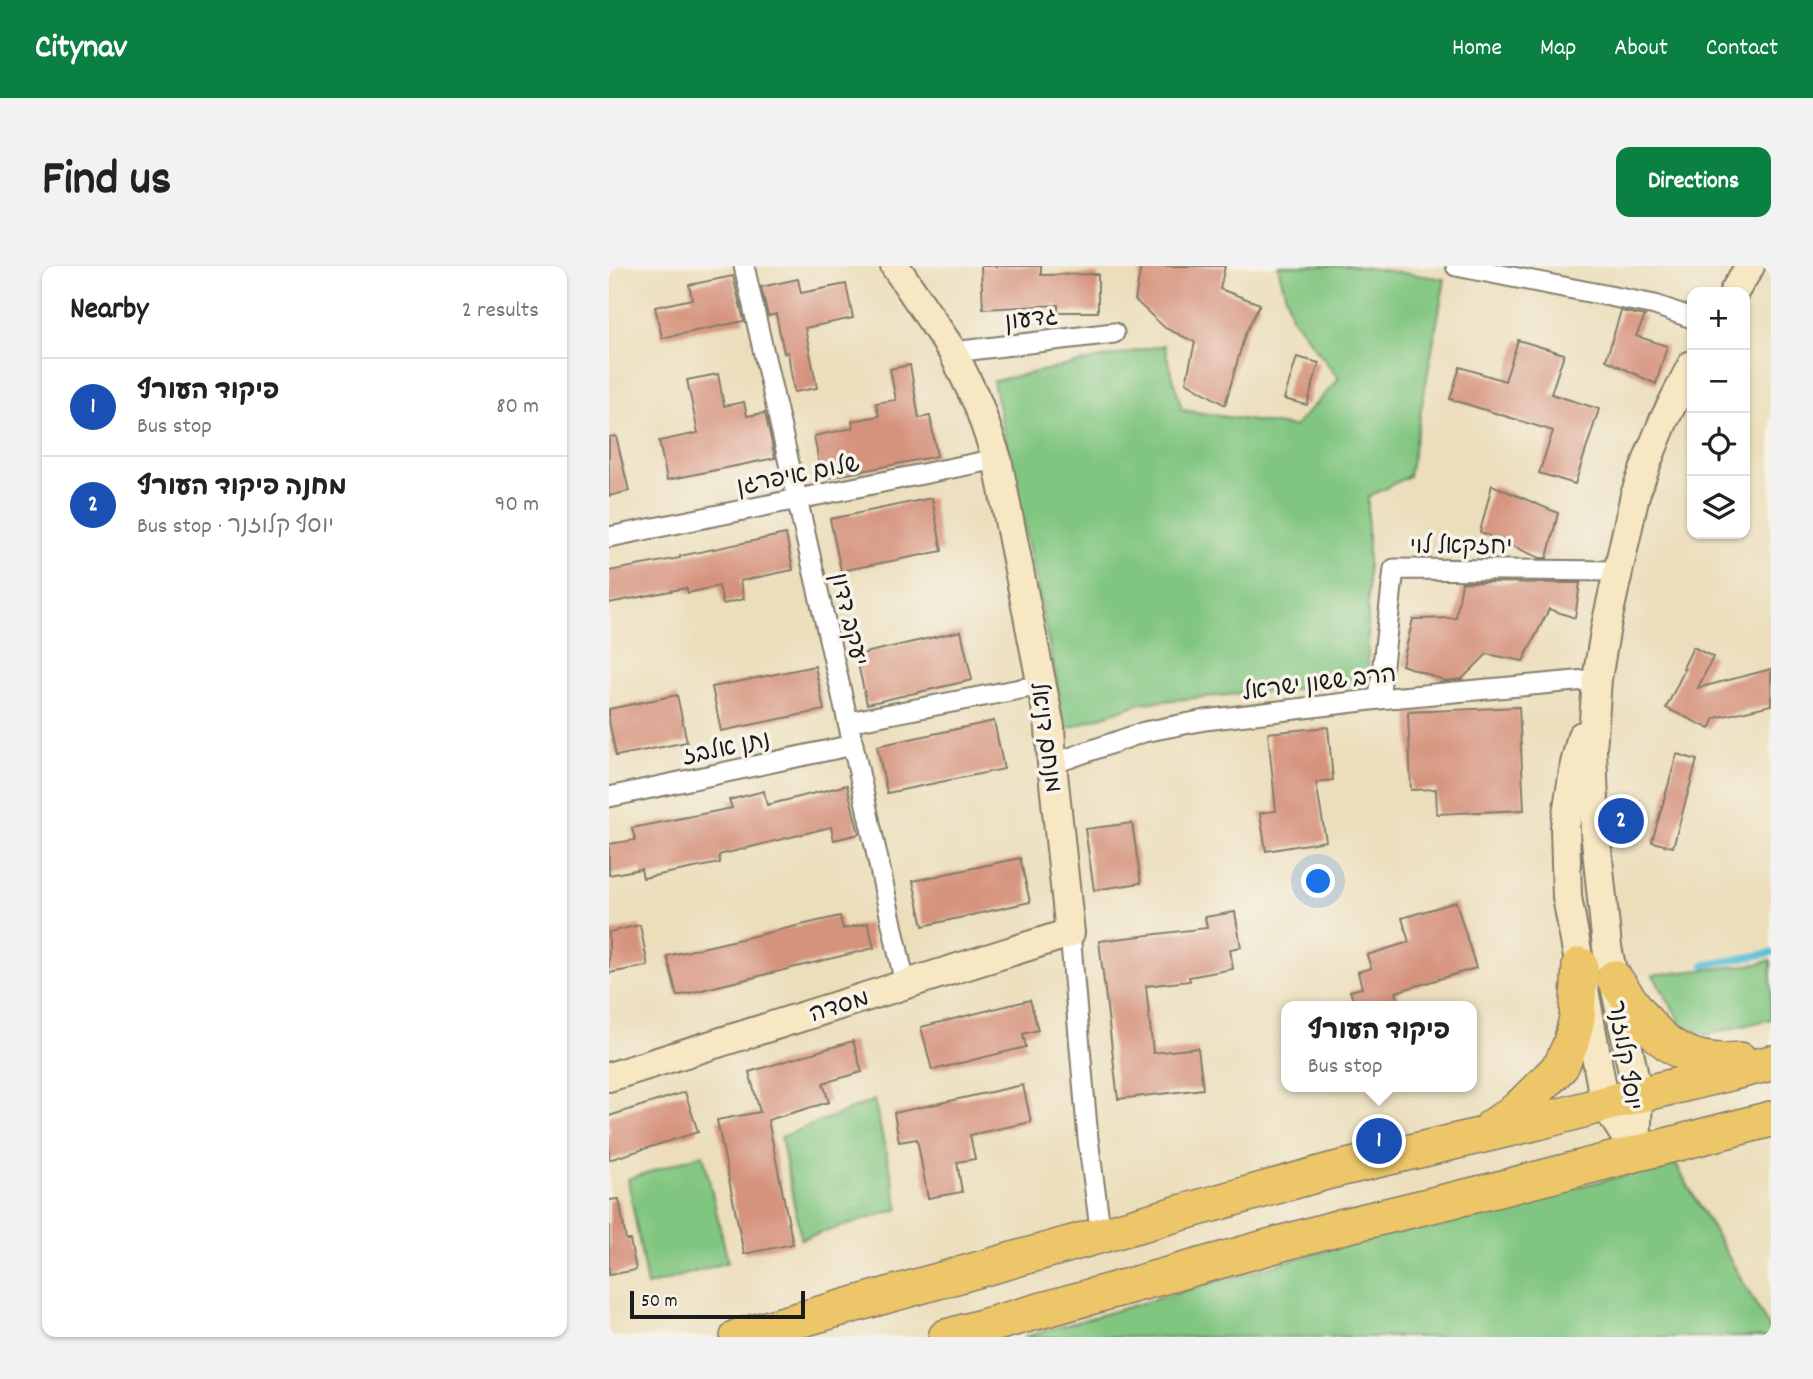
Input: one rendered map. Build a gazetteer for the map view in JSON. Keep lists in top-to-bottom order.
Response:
{
  "streets": {
    "main road": ["מנחם דניאל", "מסדה", "יוסף קלוזנר"],
    "street": [
      "גדעון",
      "שלום איפרגן",
      "יחזקאל לוי",
      "יעקב דדון",
      "הרב ששון ישראל",
      "נתן אלבז"
    ]
  },
  "crossings": [
    ["גדעון", "מנחם דניאל"],
    ["שלום איפרגן", "יעקב דדון"],
    ["שלום איפרגן", "מנחם דניאל"],
    ["יחזקאל לוי", "הרב ששון ישראל"],
    ["יחזקאל לוי", "יוסף קלוזנר"],
    ["יעקב דדון", "נתן אלבז"],
    ["יעקב דדון", "מסדה"],
    ["הרב ששון ישראל", "מנחם דניאל"],
    ["הרב ששון ישראל", "יוסף קלוזנר"],
    ["מנחם דניאל", "מסדה"]
  ],
  "scale_bar": "50 m",
  "page": {
    "header": "Citynav",
    "nav": [
      "Home",
      "Map",
      "About",
      "Contact"
    ],
    "title": "Find us",
    "buttons": "Directions",
    "heading": ["Nearby", "2 results"],
    "map_buttons": ["+", "−"],
    "list": [
      {
        "mark": "1",
        "name": "פיקוד העורף",
        "note": "Bus stop",
        "value": "80 m"
      },
      {
        "mark": "2",
        "name": "מחנה פיקוד העורף",
        "note": "Bus stop · יוסף קלוזנר",
        "value": "90 m"
      }
    ],
    "pins": ["2", "1"],
    "popup": ["פיקוד העורף", "Bus stop"],
    "scale": "50 m"
  }
}
